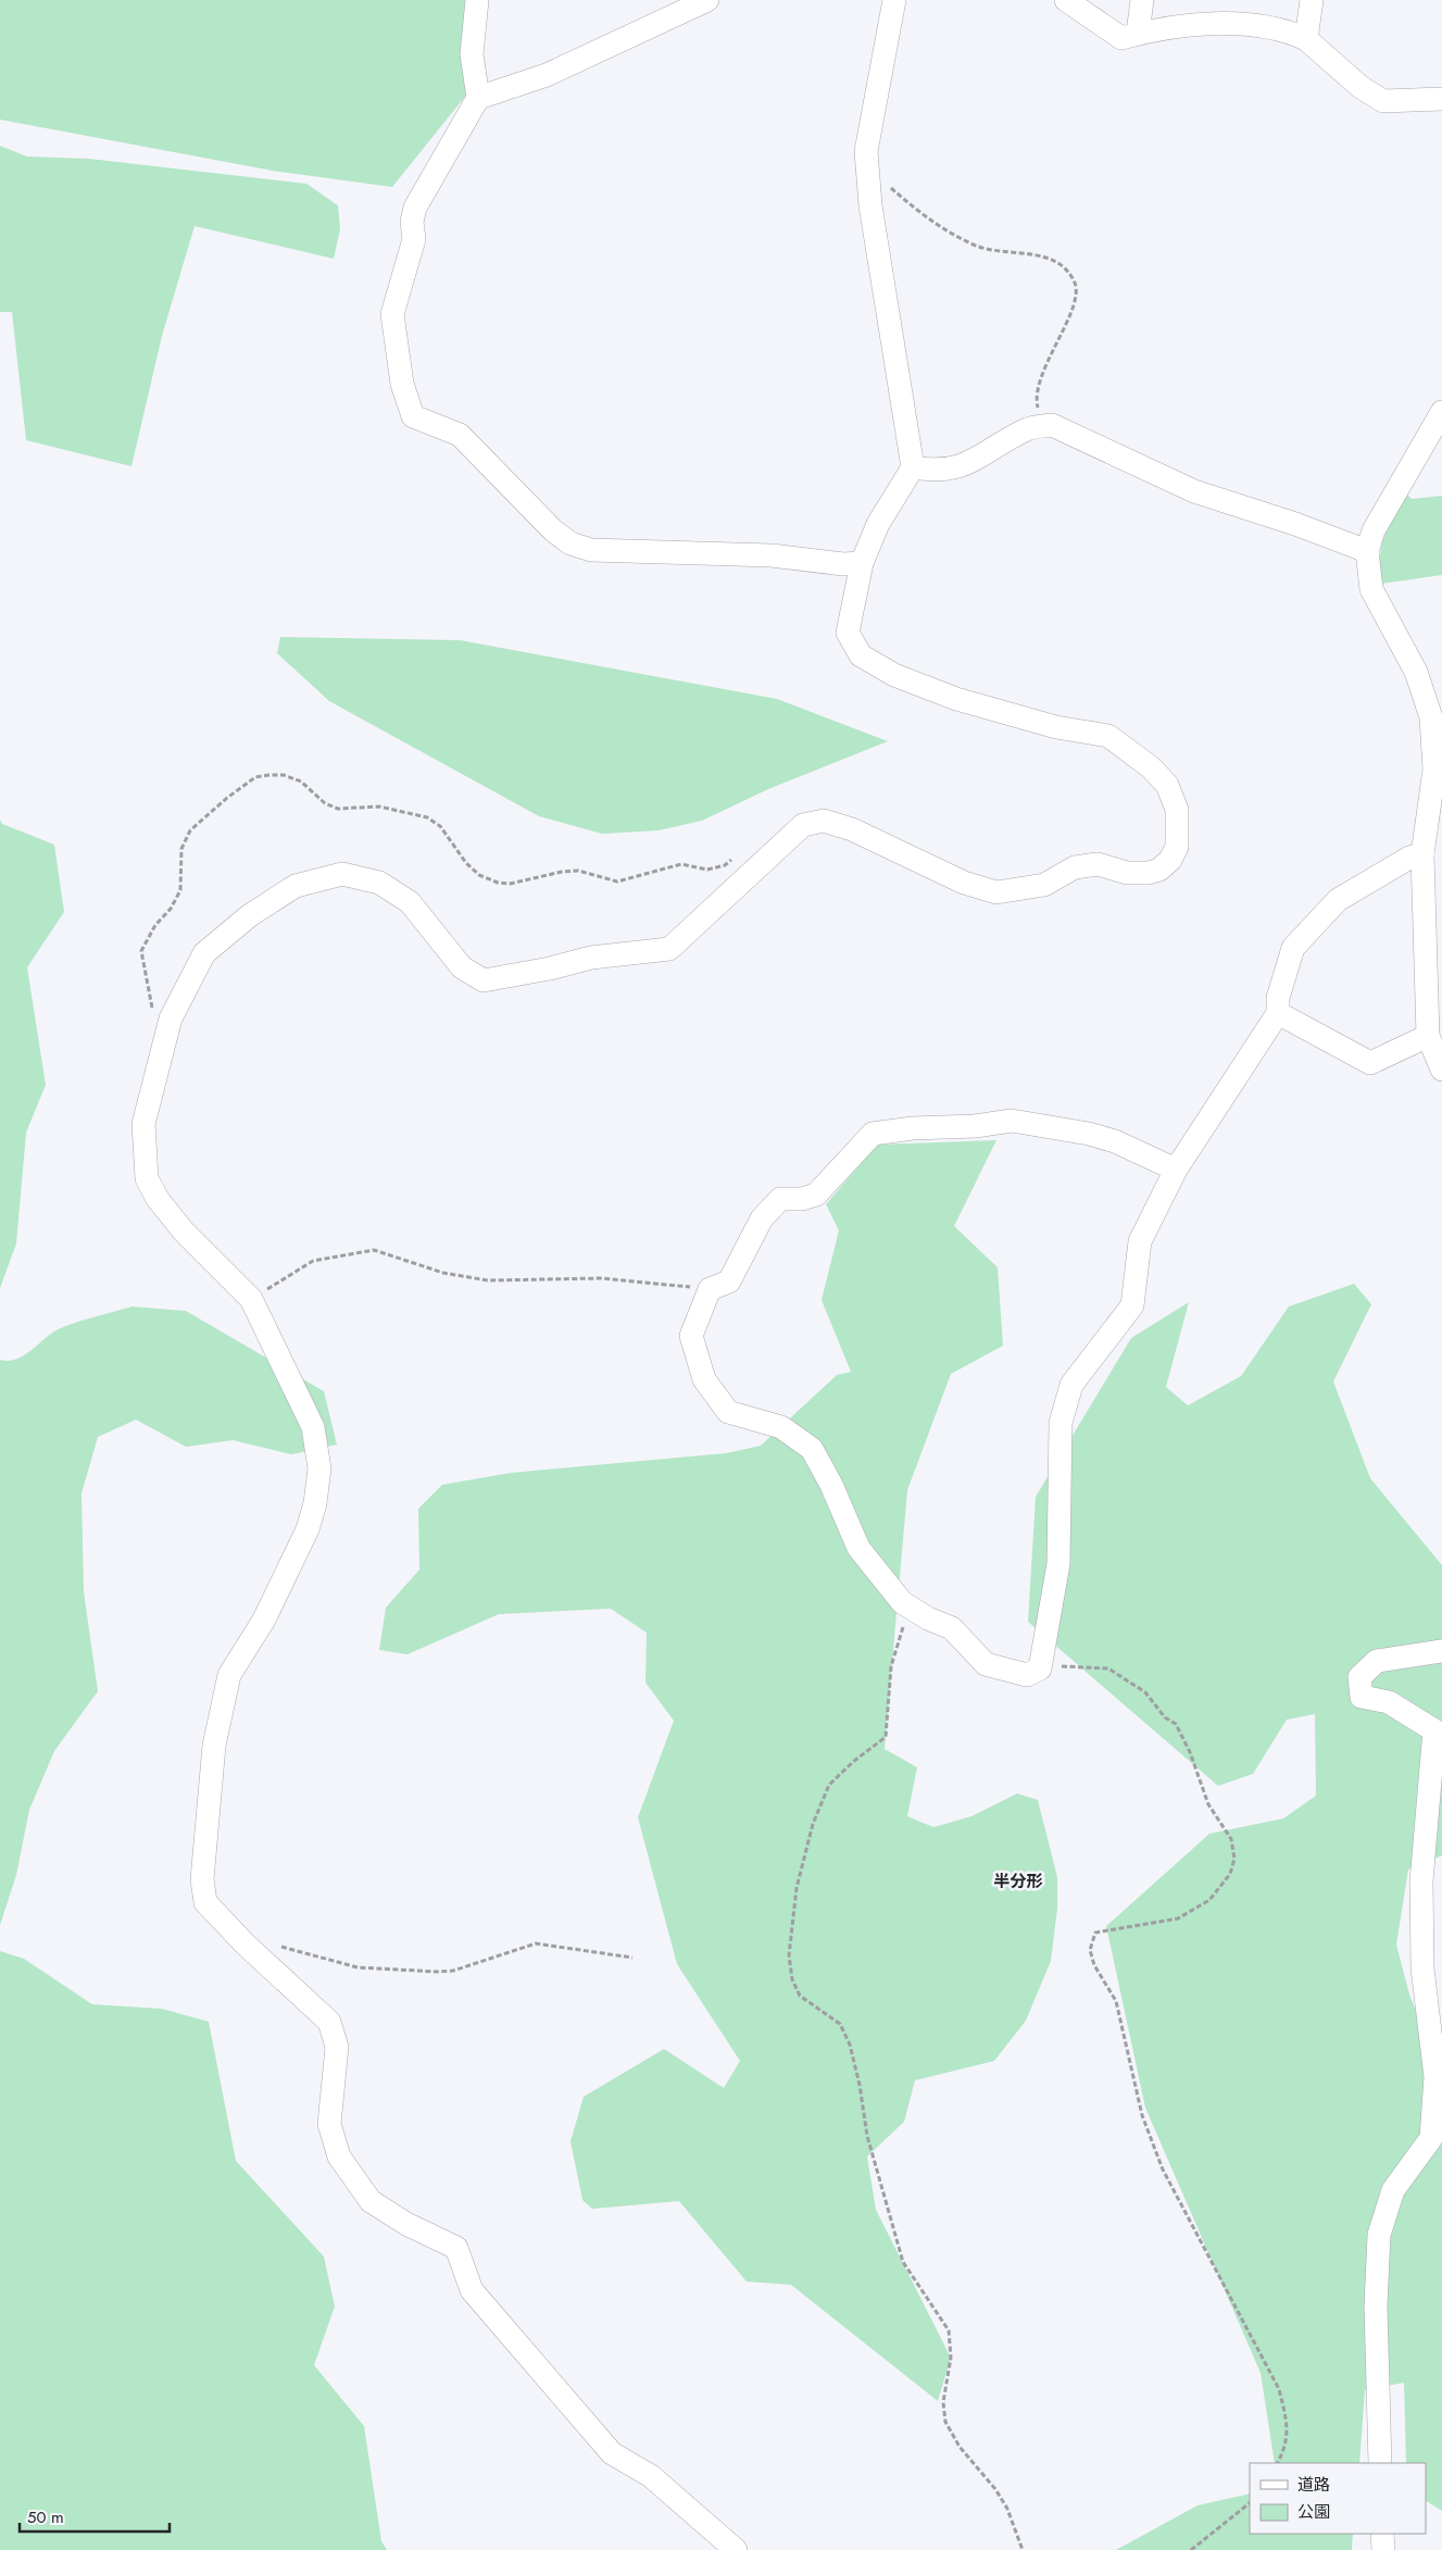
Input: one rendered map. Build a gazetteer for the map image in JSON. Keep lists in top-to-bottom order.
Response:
{
  "districts": ["半分形"],
  "legend": ["道路", "公園"],
  "scale_bar": "50 m"
}
